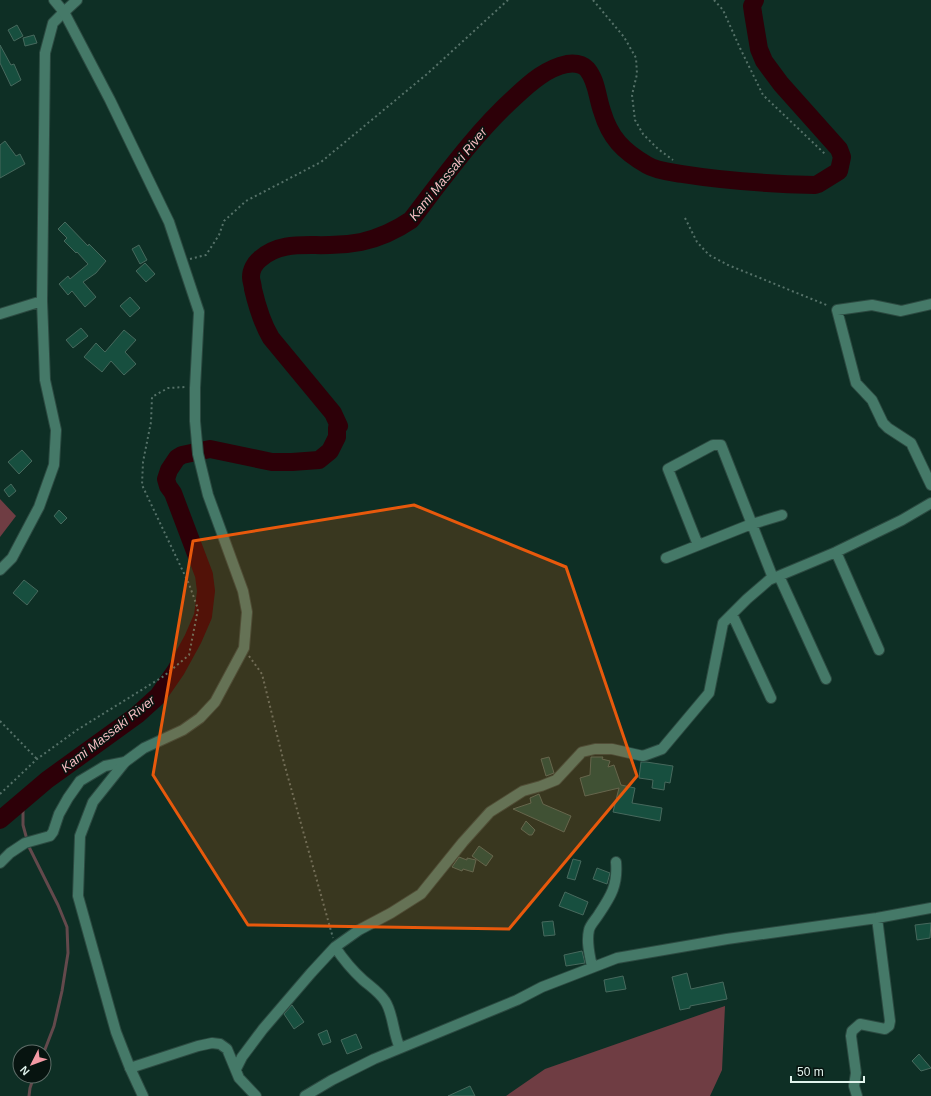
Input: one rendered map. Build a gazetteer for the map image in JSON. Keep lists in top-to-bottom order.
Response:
{
  "water": ["Kami Massaki River"],
  "scale_bar": "50 m",
  "north": "bottom left"
}
